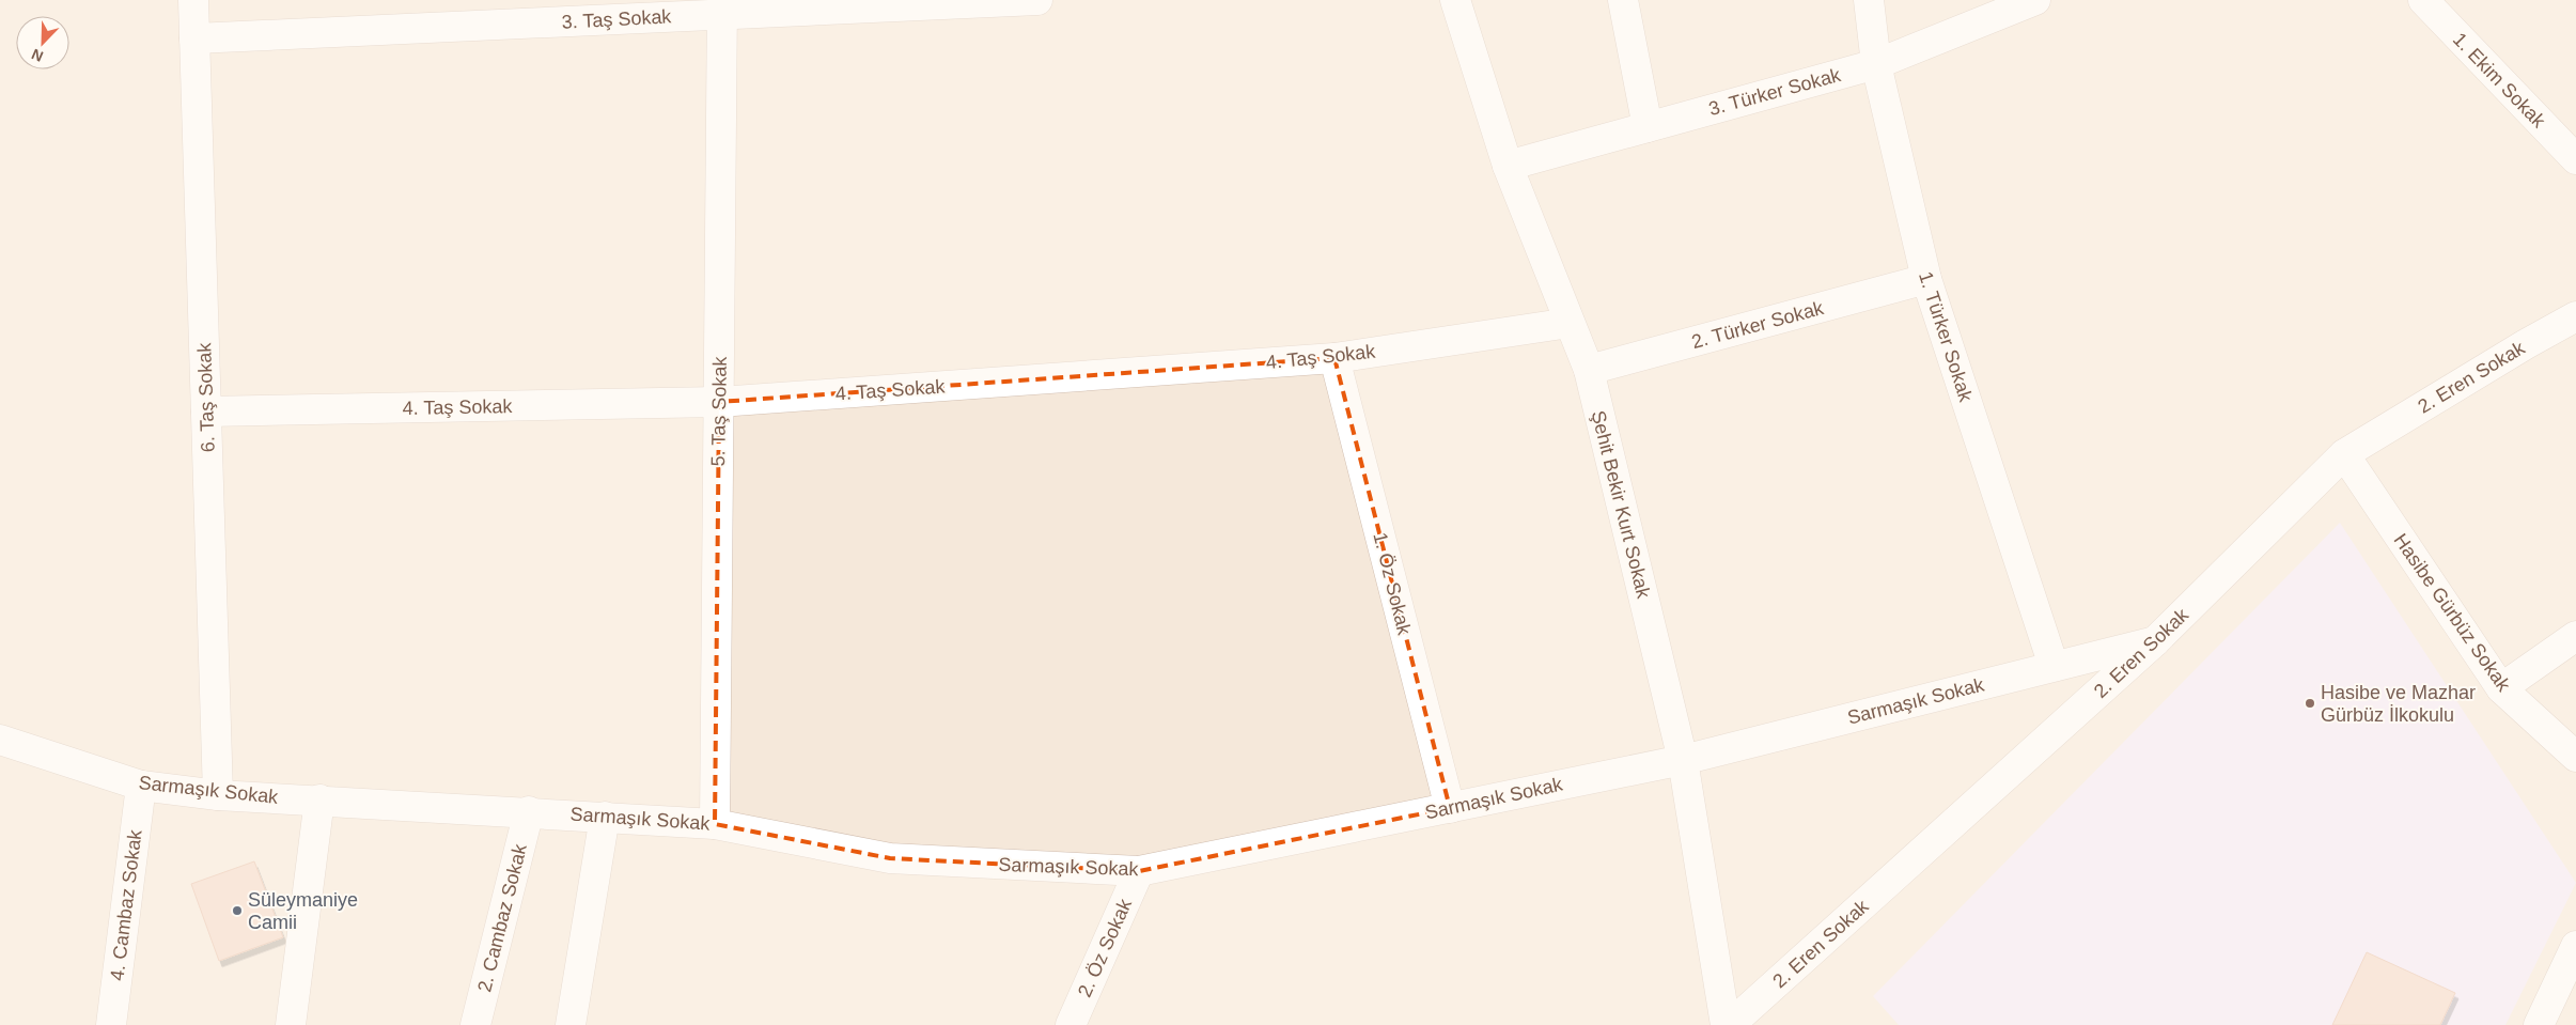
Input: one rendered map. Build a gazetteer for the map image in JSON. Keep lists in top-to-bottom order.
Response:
{
  "streets": {
    "street": [
      "3. Taş Sokak",
      "1. Ekim Sokak",
      "3. Türker Sokak",
      "2. Türker Sokak",
      "1. Türker Sokak",
      "4. Taş Sokak",
      "2. Eren Sokak",
      "6. Taş Sokak",
      "5. Taş Sokak",
      "Şehit Bekir Kurt Sokak",
      "1. Öz Sokak",
      "Hasibe Gürbüz Sokak",
      "Sarmaşık Sokak",
      "4. Cambaz Sokak",
      "2. Cambaz Sokak",
      "2. Öz Sokak"
    ]
  },
  "crossings": [
    ["3. Taş Sokak", "6. Taş Sokak"],
    ["3. Taş Sokak", "5. Taş Sokak"],
    ["3. Türker Sokak", "1. Türker Sokak"],
    ["3. Türker Sokak", "Şehit Bekir Kurt Sokak"],
    ["2. Türker Sokak", "1. Türker Sokak"],
    ["2. Türker Sokak", "Şehit Bekir Kurt Sokak"],
    ["1. Türker Sokak", "Sarmaşık Sokak"],
    ["4. Taş Sokak", "6. Taş Sokak"],
    ["4. Taş Sokak", "5. Taş Sokak"],
    ["4. Taş Sokak", "Şehit Bekir Kurt Sokak"],
    ["4. Taş Sokak", "1. Öz Sokak"],
    ["2. Eren Sokak", "Hasibe Gürbüz Sokak"],
    ["2. Eren Sokak", "Sarmaşık Sokak"],
    ["6. Taş Sokak", "Sarmaşık Sokak"],
    ["5. Taş Sokak", "Sarmaşık Sokak"],
    ["Şehit Bekir Kurt Sokak", "Sarmaşık Sokak"],
    ["1. Öz Sokak", "Sarmaşık Sokak"],
    ["Sarmaşık Sokak", "4. Cambaz Sokak"],
    ["Sarmaşık Sokak", "2. Cambaz Sokak"],
    ["Sarmaşık Sokak", "2. Öz Sokak"]
  ],
  "places": ["Hasibe ve Mazhar Gürbüz İlkokulu", "Süleymaniye Camii"],
  "north": "bottom left"
}
